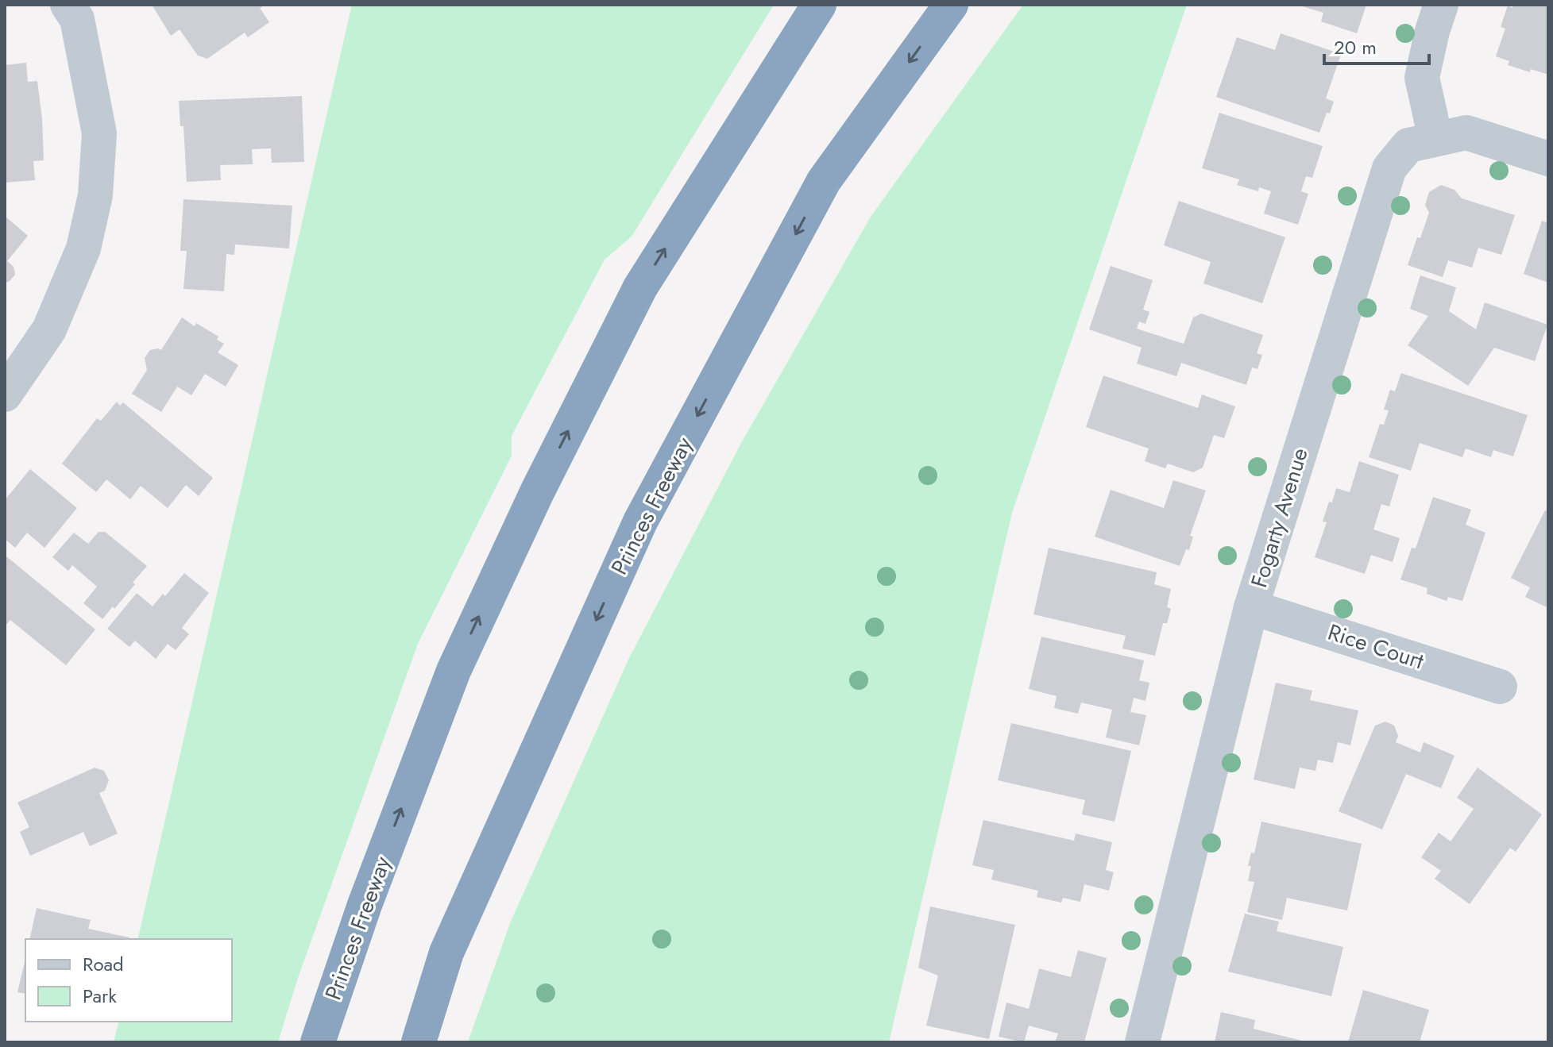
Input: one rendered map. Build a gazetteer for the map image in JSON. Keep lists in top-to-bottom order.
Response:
{
  "streets": {
    "highway": ["Princes Freeway"],
    "street": ["Fogarty Avenue", "Rice Court"]
  },
  "crossings": [
    ["Fogarty Avenue", "Rice Court"]
  ],
  "legend": ["Road", "Park"],
  "scale_bar": "20 m"
}
